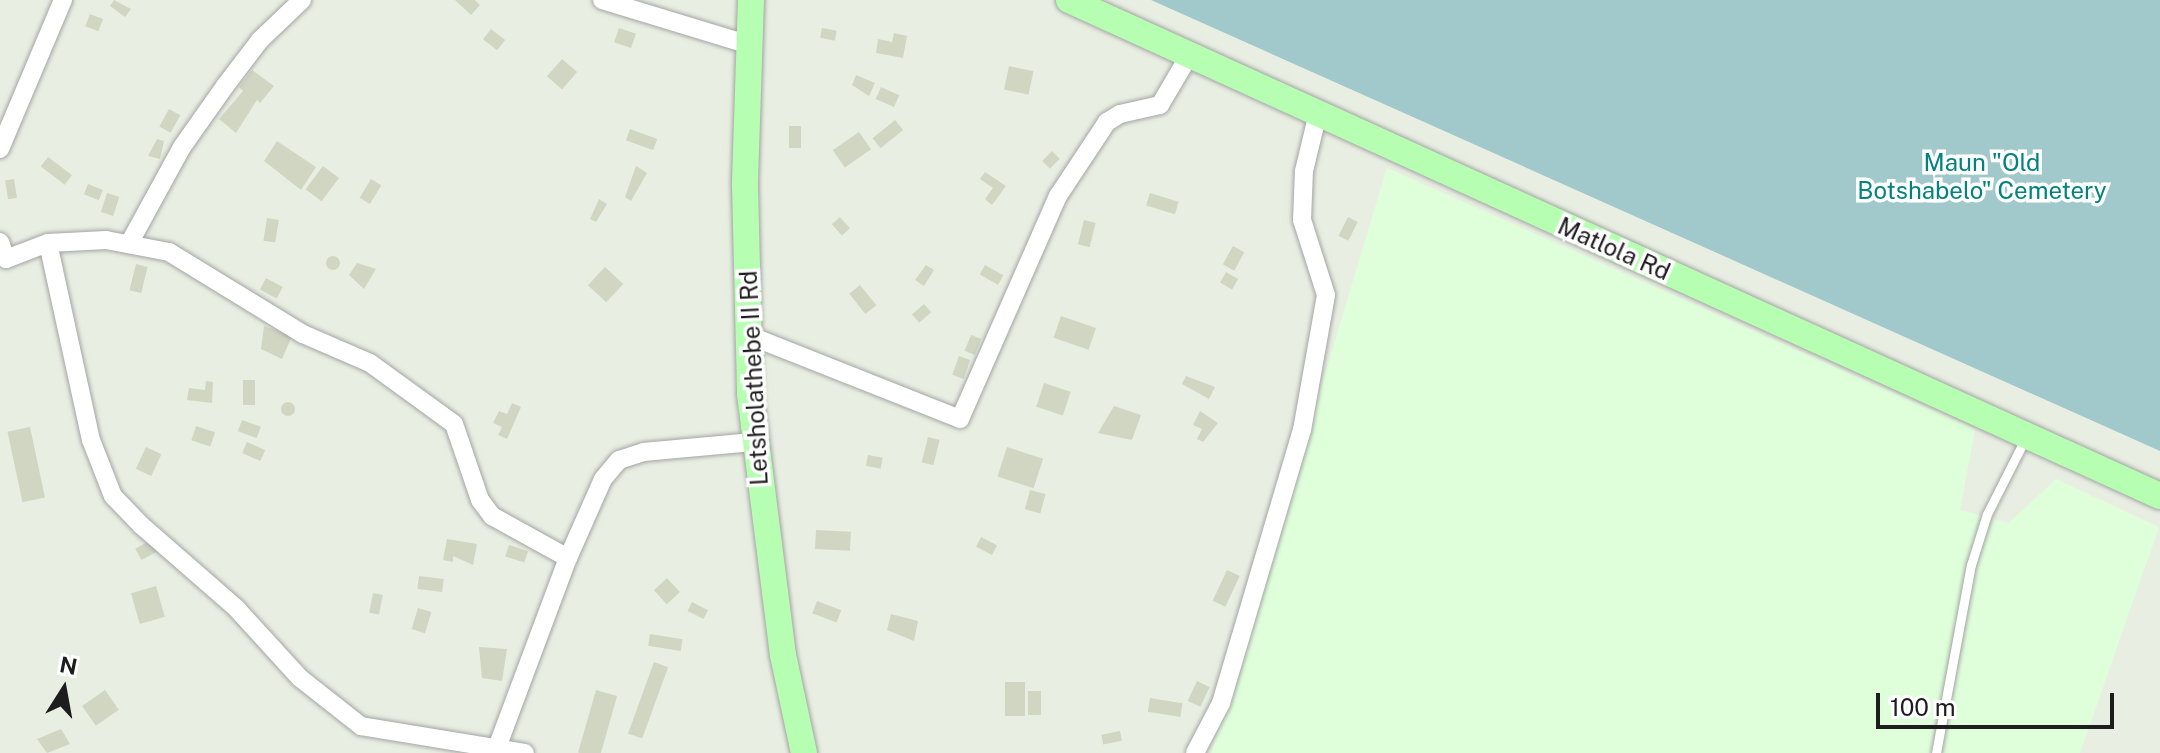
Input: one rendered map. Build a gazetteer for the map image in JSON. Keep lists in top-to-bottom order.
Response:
{
  "streets": {
    "street": ["Matlola Rd", "Letsholathebe II Rd"]
  },
  "parks": ["Maun \"Old Botshabelo\" Cemetery"],
  "scale_bar": "100 m",
  "north": "top"
}
